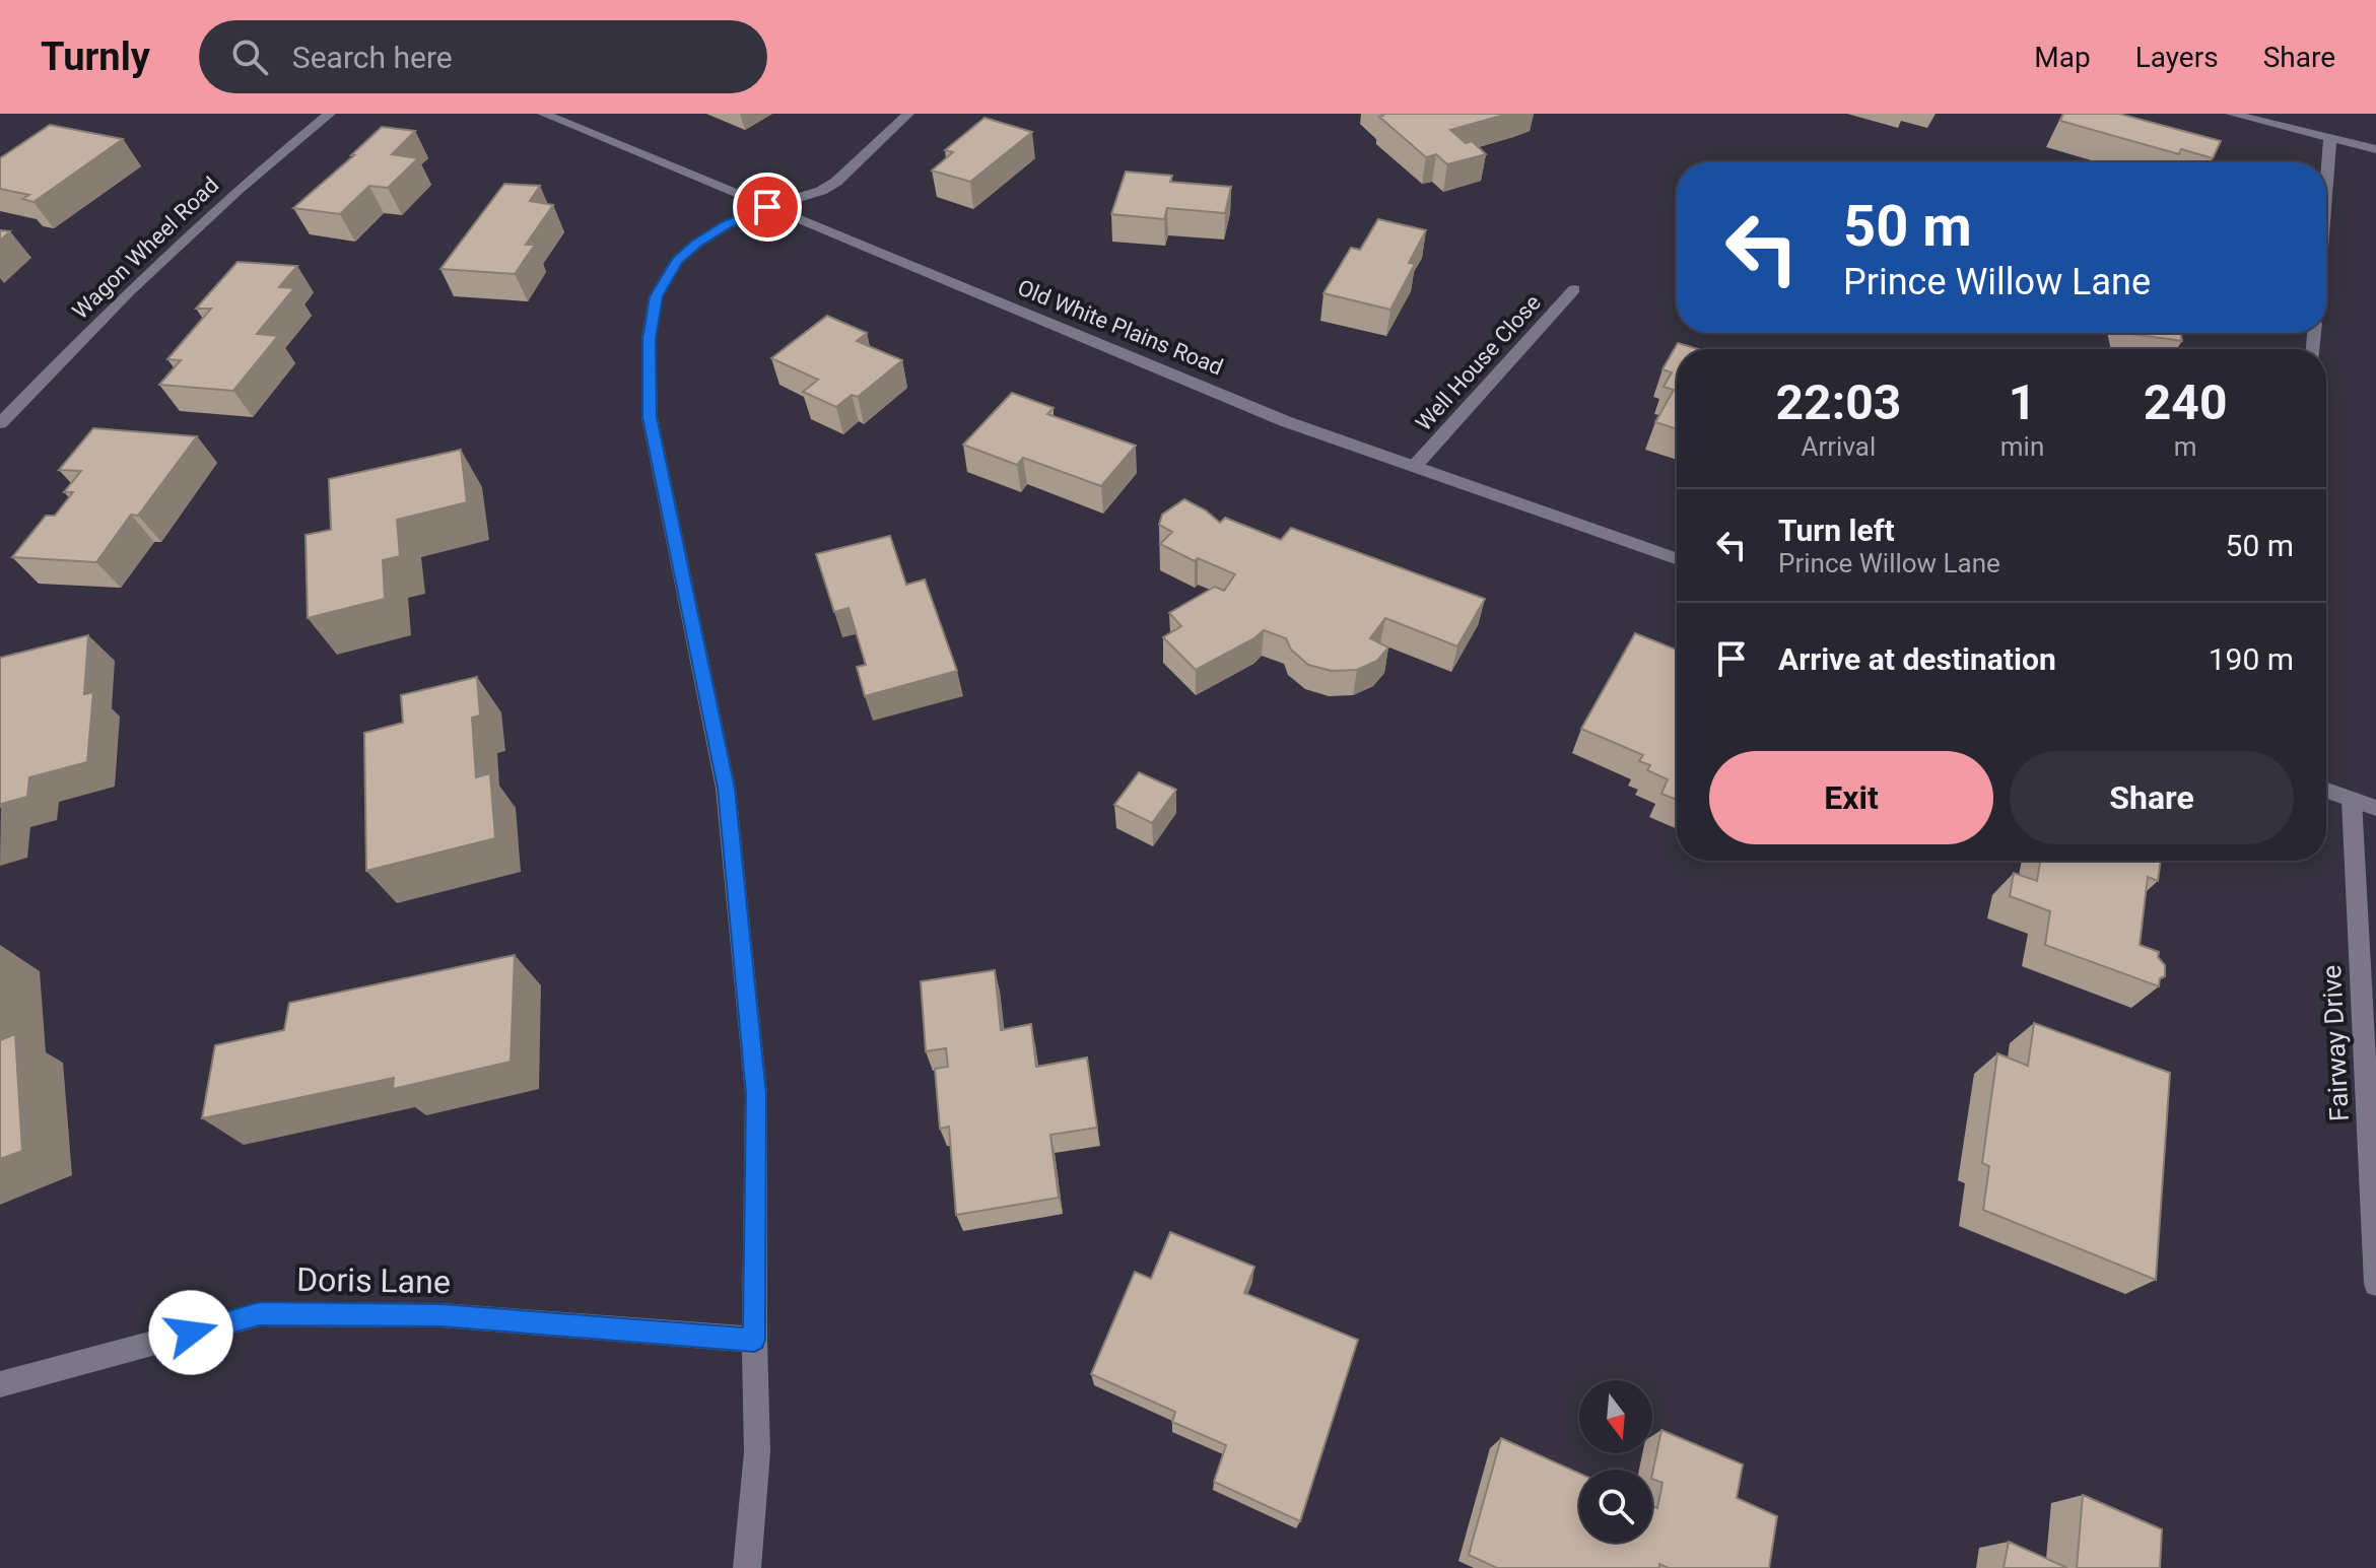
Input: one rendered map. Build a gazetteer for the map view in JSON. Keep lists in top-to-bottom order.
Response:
{
  "streets": {
    "street": [
      "Wagon Wheel Road",
      "Old White Plains Road",
      "Well House Close",
      "Fairway Drive",
      "Doris Lane"
    ]
  },
  "crossings": [
    ["Old White Plains Road", "Well House Close"]
  ],
  "north": "bottom",
  "page": {
    "header": "Turnly",
    "search": "Search here",
    "nav": ["Map", "Layers", "Share"],
    "turn": ["50 m", "Prince Willow Lane"],
    "eta": [
      "22:03",
      "Arrival",
      "1",
      "min",
      "240",
      "m"
    ],
    "list": [
      {
        "name": "Turn left",
        "note": "Prince Willow Lane",
        "value": "50 m"
      },
      {
        "name": "Arrive at destination",
        "value": "190 m"
      }
    ],
    "buttons": ["Exit", "Share"]
  }
}
